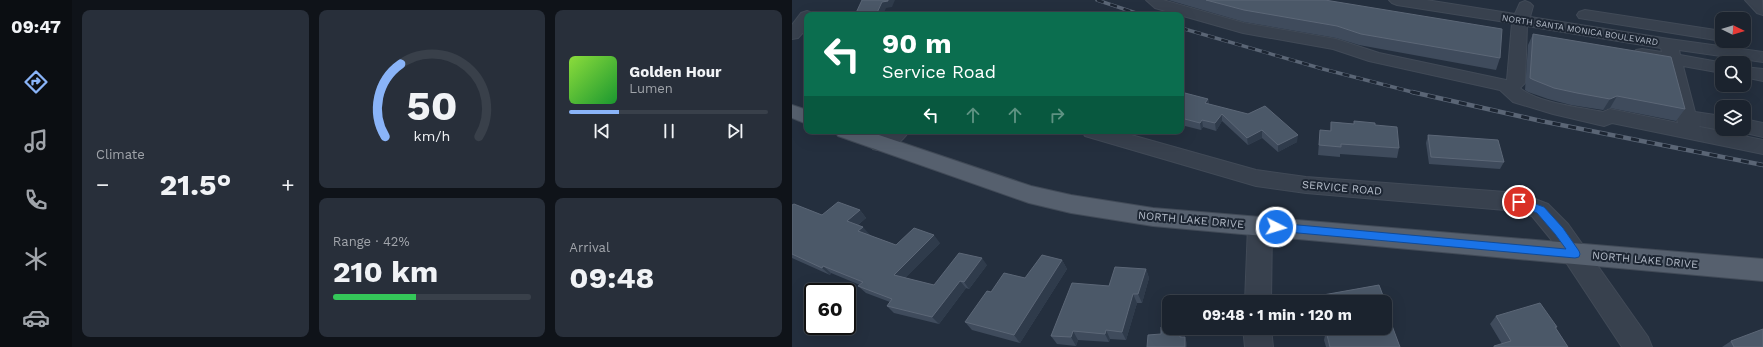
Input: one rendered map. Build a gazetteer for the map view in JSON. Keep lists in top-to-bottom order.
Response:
{
  "streets": {
    "main road": ["NORTH LAKE DRIVE"],
    "street": ["NORTH SANTA MONICA BOULEVARD", "SERVICE ROAD"]
  },
  "crossings": [
    ["SERVICE ROAD", "NORTH LAKE DRIVE"]
  ],
  "north": "right",
  "page": {
    "tabs": "09:47",
    "tile": [
      "Climate",
      ["Range · 42%", "210 km"],
      ["Arrival", "09:48"]
    ],
    "turn": ["90 m", "Service Road"],
    "song": ["Golden Hour", "Lumen"],
    "heat": ["−", "21.5°", "+"],
    "limit": "60",
    "trip": "09:48 · 1 min · 120 m",
    "gauge": ["50", "km/h"]
  }
}
